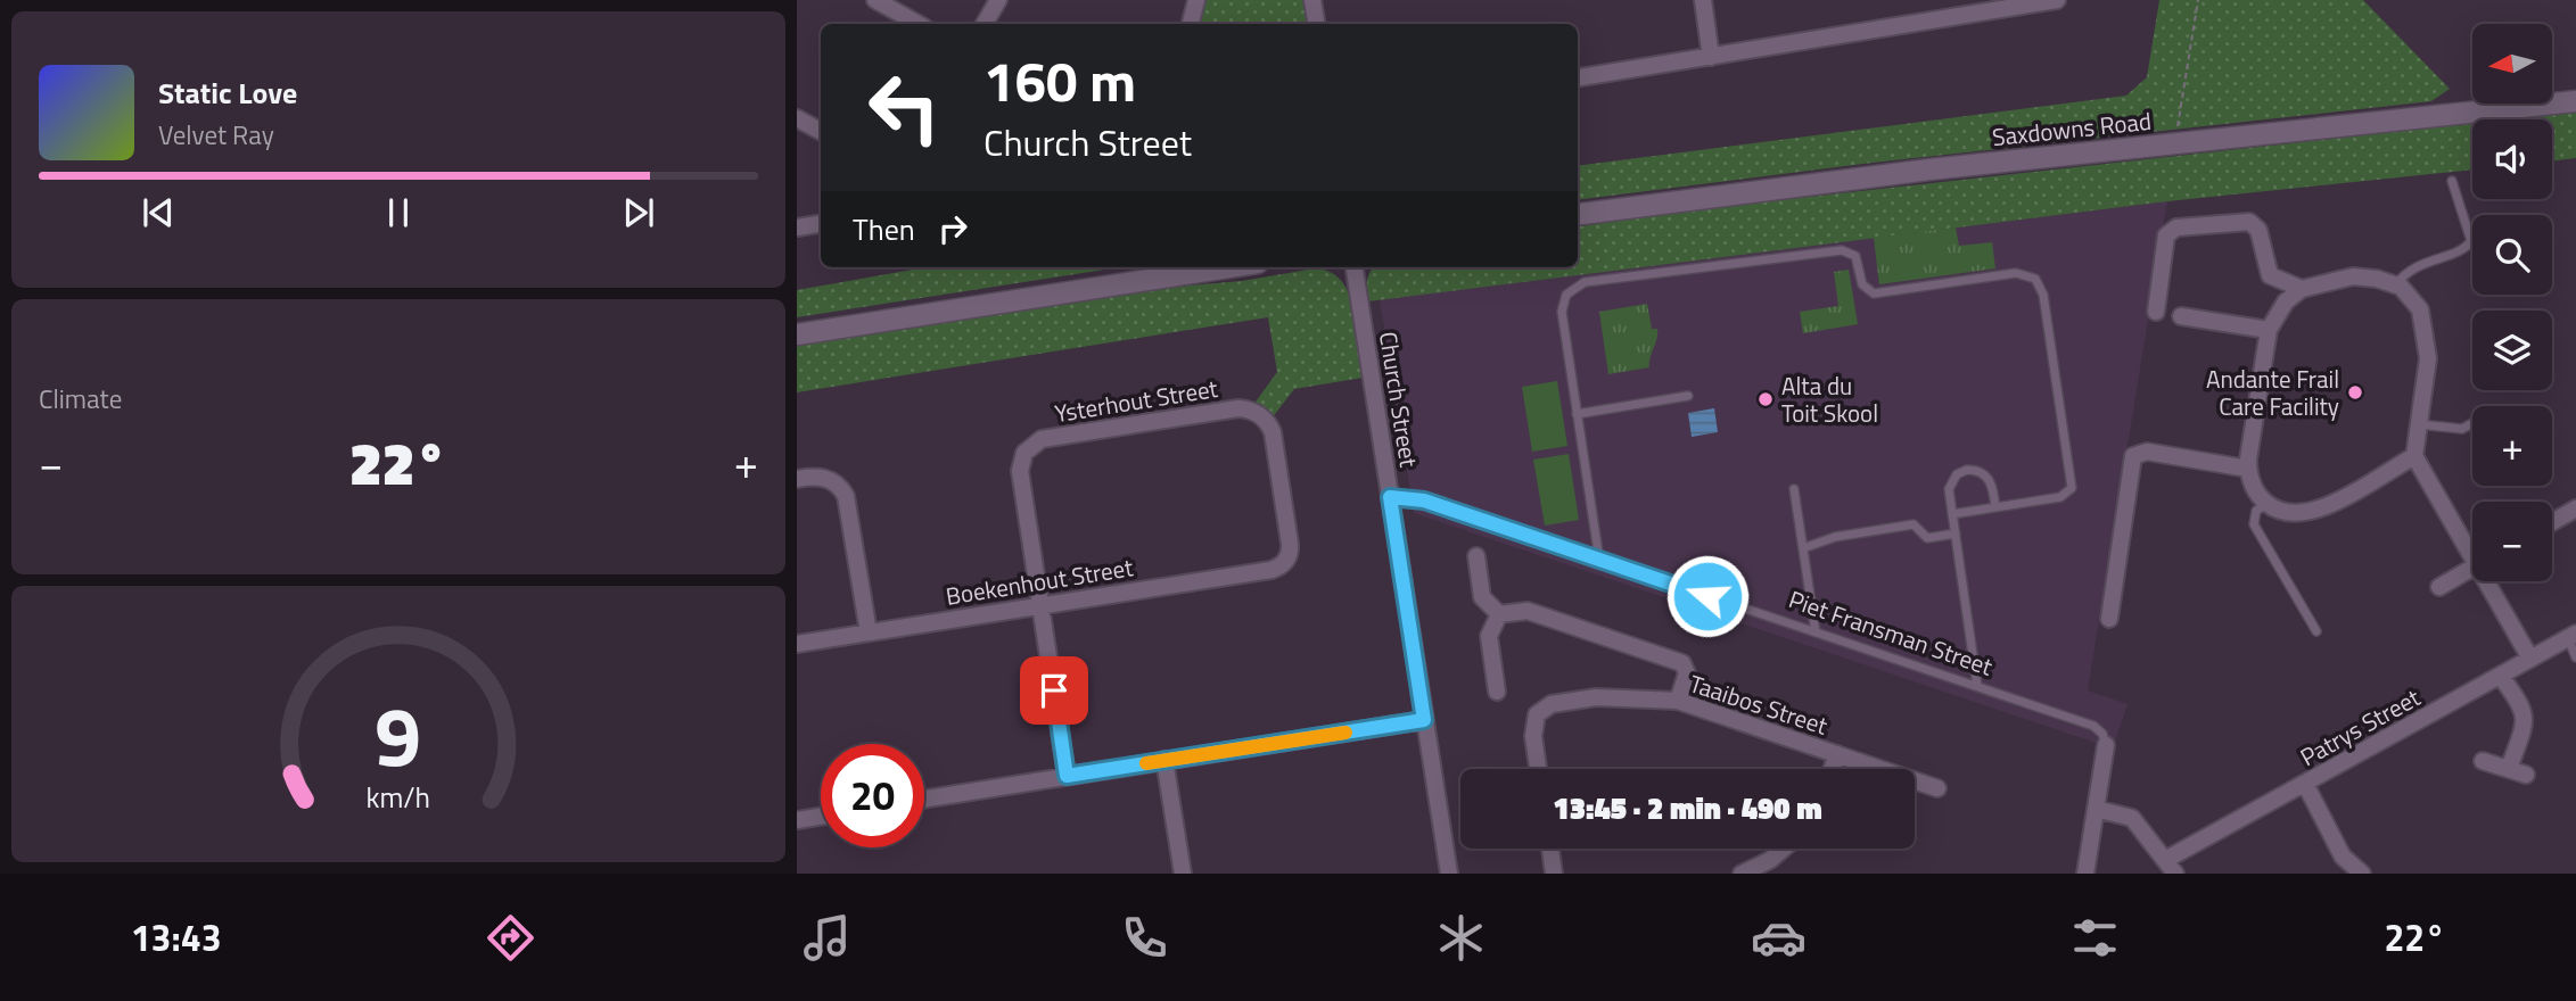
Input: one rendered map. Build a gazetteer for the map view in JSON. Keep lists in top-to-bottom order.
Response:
{
  "streets": {
    "street": [
      "Saxdowns Road",
      "Church Street",
      "Ysterhout Street",
      "Boekenhout Street",
      "Piet Fransman Street",
      "Taaibos Street",
      "Patrys Street"
    ]
  },
  "crossings": [
    ["Church Street", "Piet Fransman Street"],
    ["Ysterhout Street", "Boekenhout Street"]
  ],
  "places": ["Andante Frail Care Facility", "Alta du Toit Skool"],
  "north": "left",
  "page": {
    "map_buttons": ["+", "−"],
    "turn": ["160 m", "Church Street"],
    "song": ["Static Love", "Velvet Ray"],
    "then": "Then",
    "tile": "Climate",
    "heat": ["−", "22°", "+"],
    "limit": "20",
    "trip": "13:45 · 2 min · 490 m",
    "tabs": ["13:43", "22°"],
    "gauge": ["9", "km/h"]
  }
}
